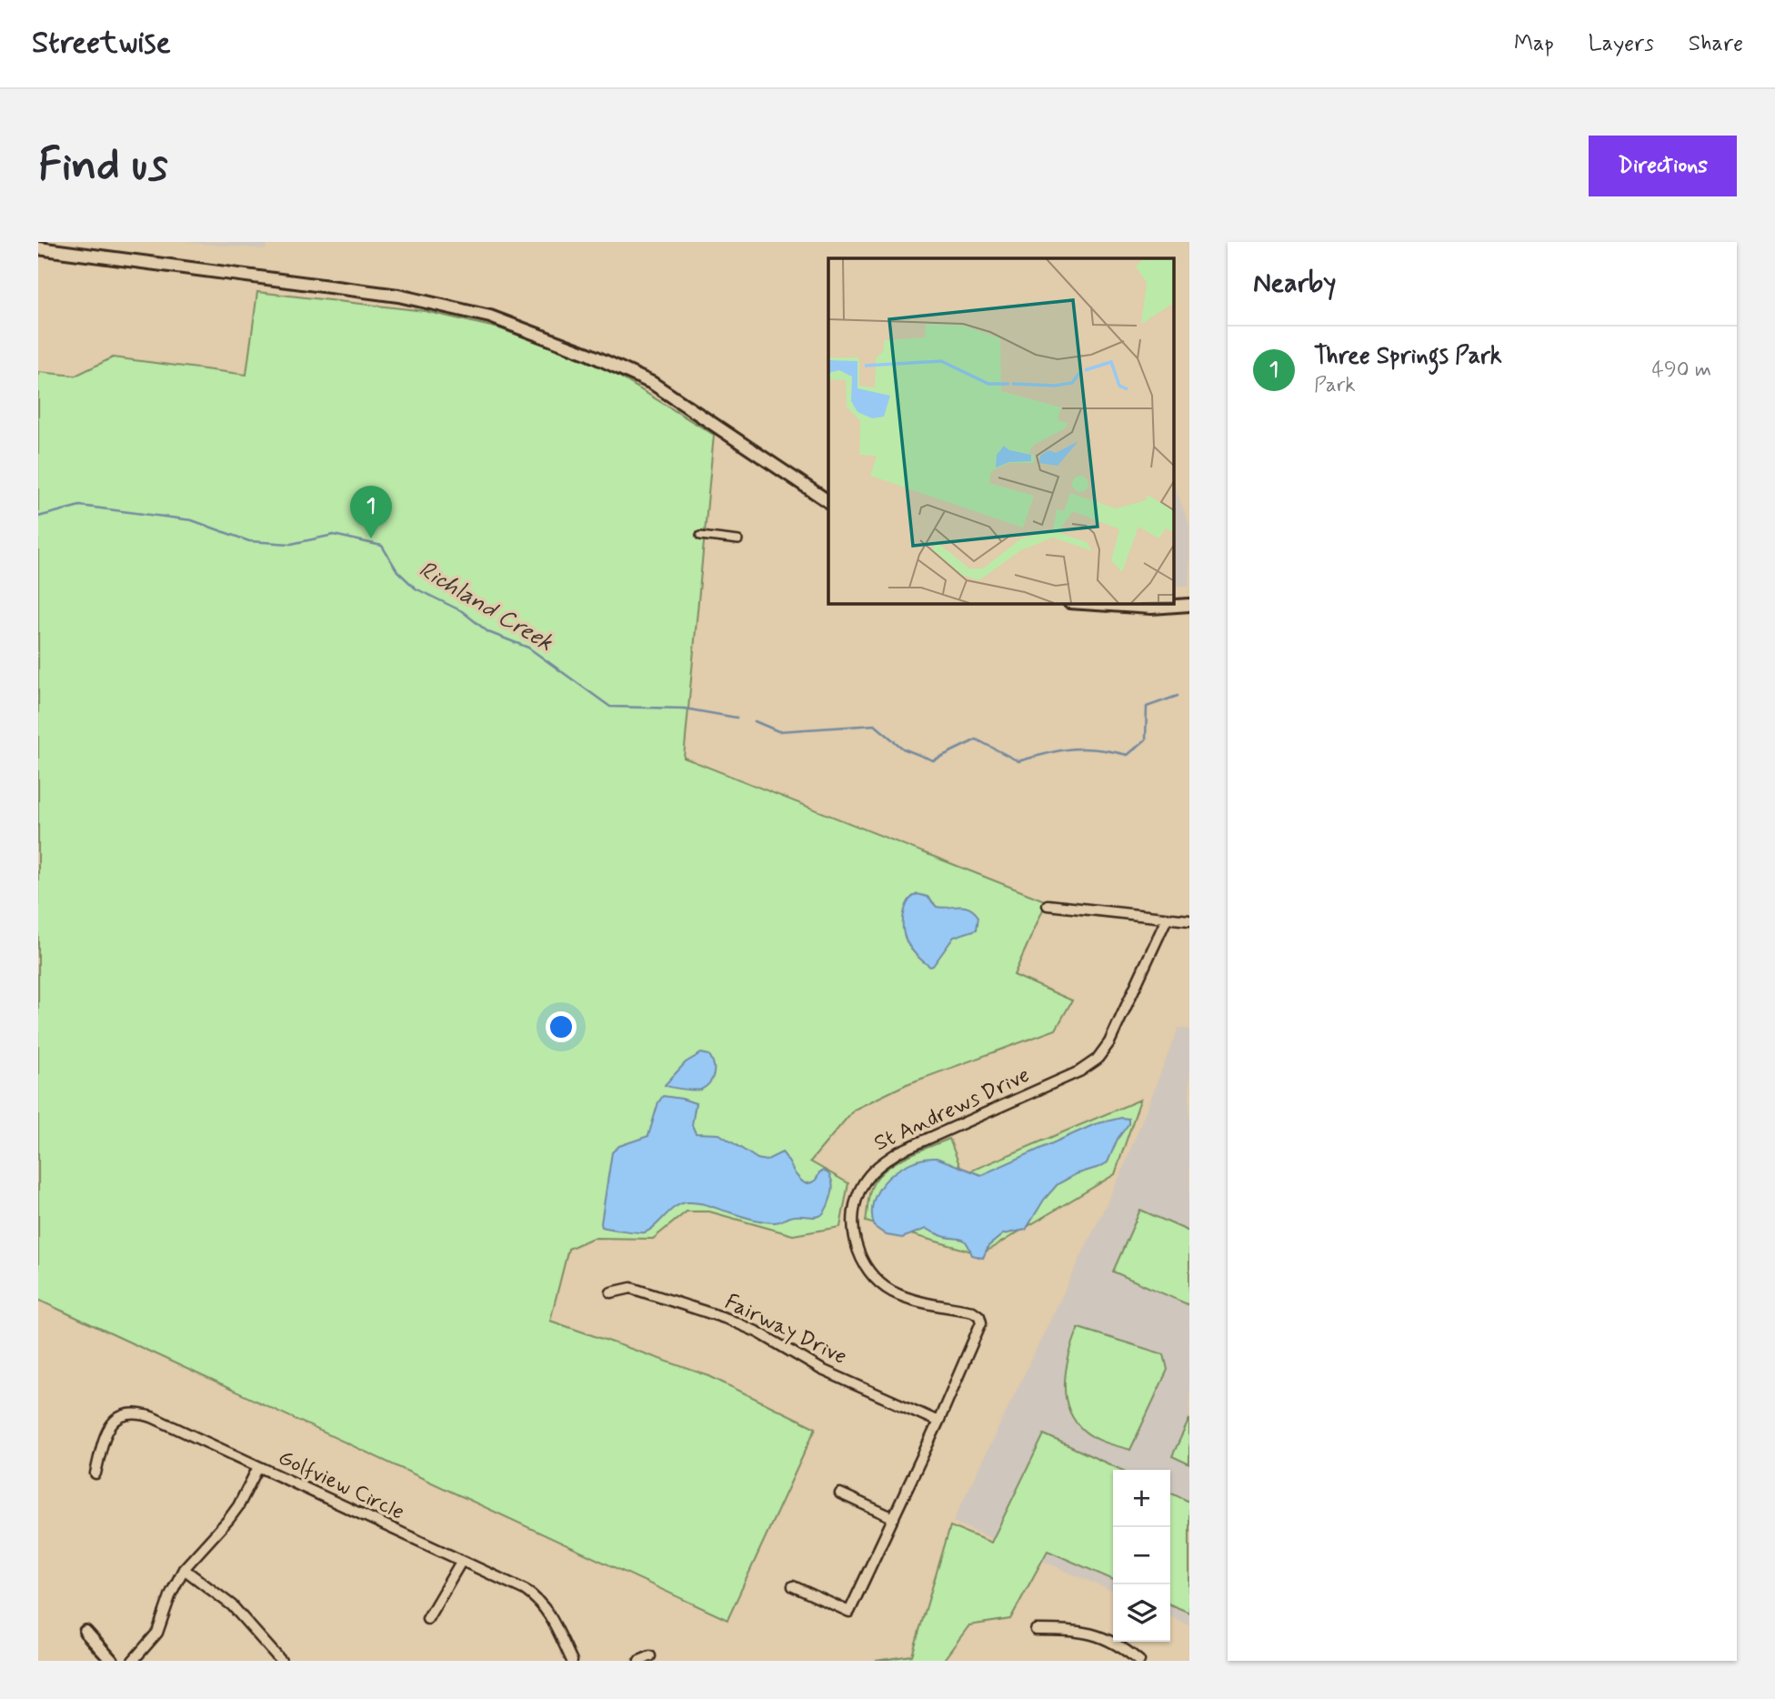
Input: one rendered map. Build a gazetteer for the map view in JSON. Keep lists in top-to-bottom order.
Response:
{
  "streets": {
    "street": ["St Andrews Drive", "Fairway Drive", "Golfview Circle"]
  },
  "crossings": [
    ["St Andrews Drive", "Fairway Drive"]
  ],
  "water": ["Richland Creek"],
  "page": {
    "header": "Streetwise",
    "nav": ["Map", "Layers", "Share"],
    "buttons": "Directions",
    "title": "Find us",
    "heading": "Nearby",
    "list": [
      {
        "mark": "1",
        "name": "Three Springs Park",
        "note": "Park",
        "value": "490 m"
      }
    ],
    "pins": "1",
    "map_buttons": ["+", "−"]
  }
}
